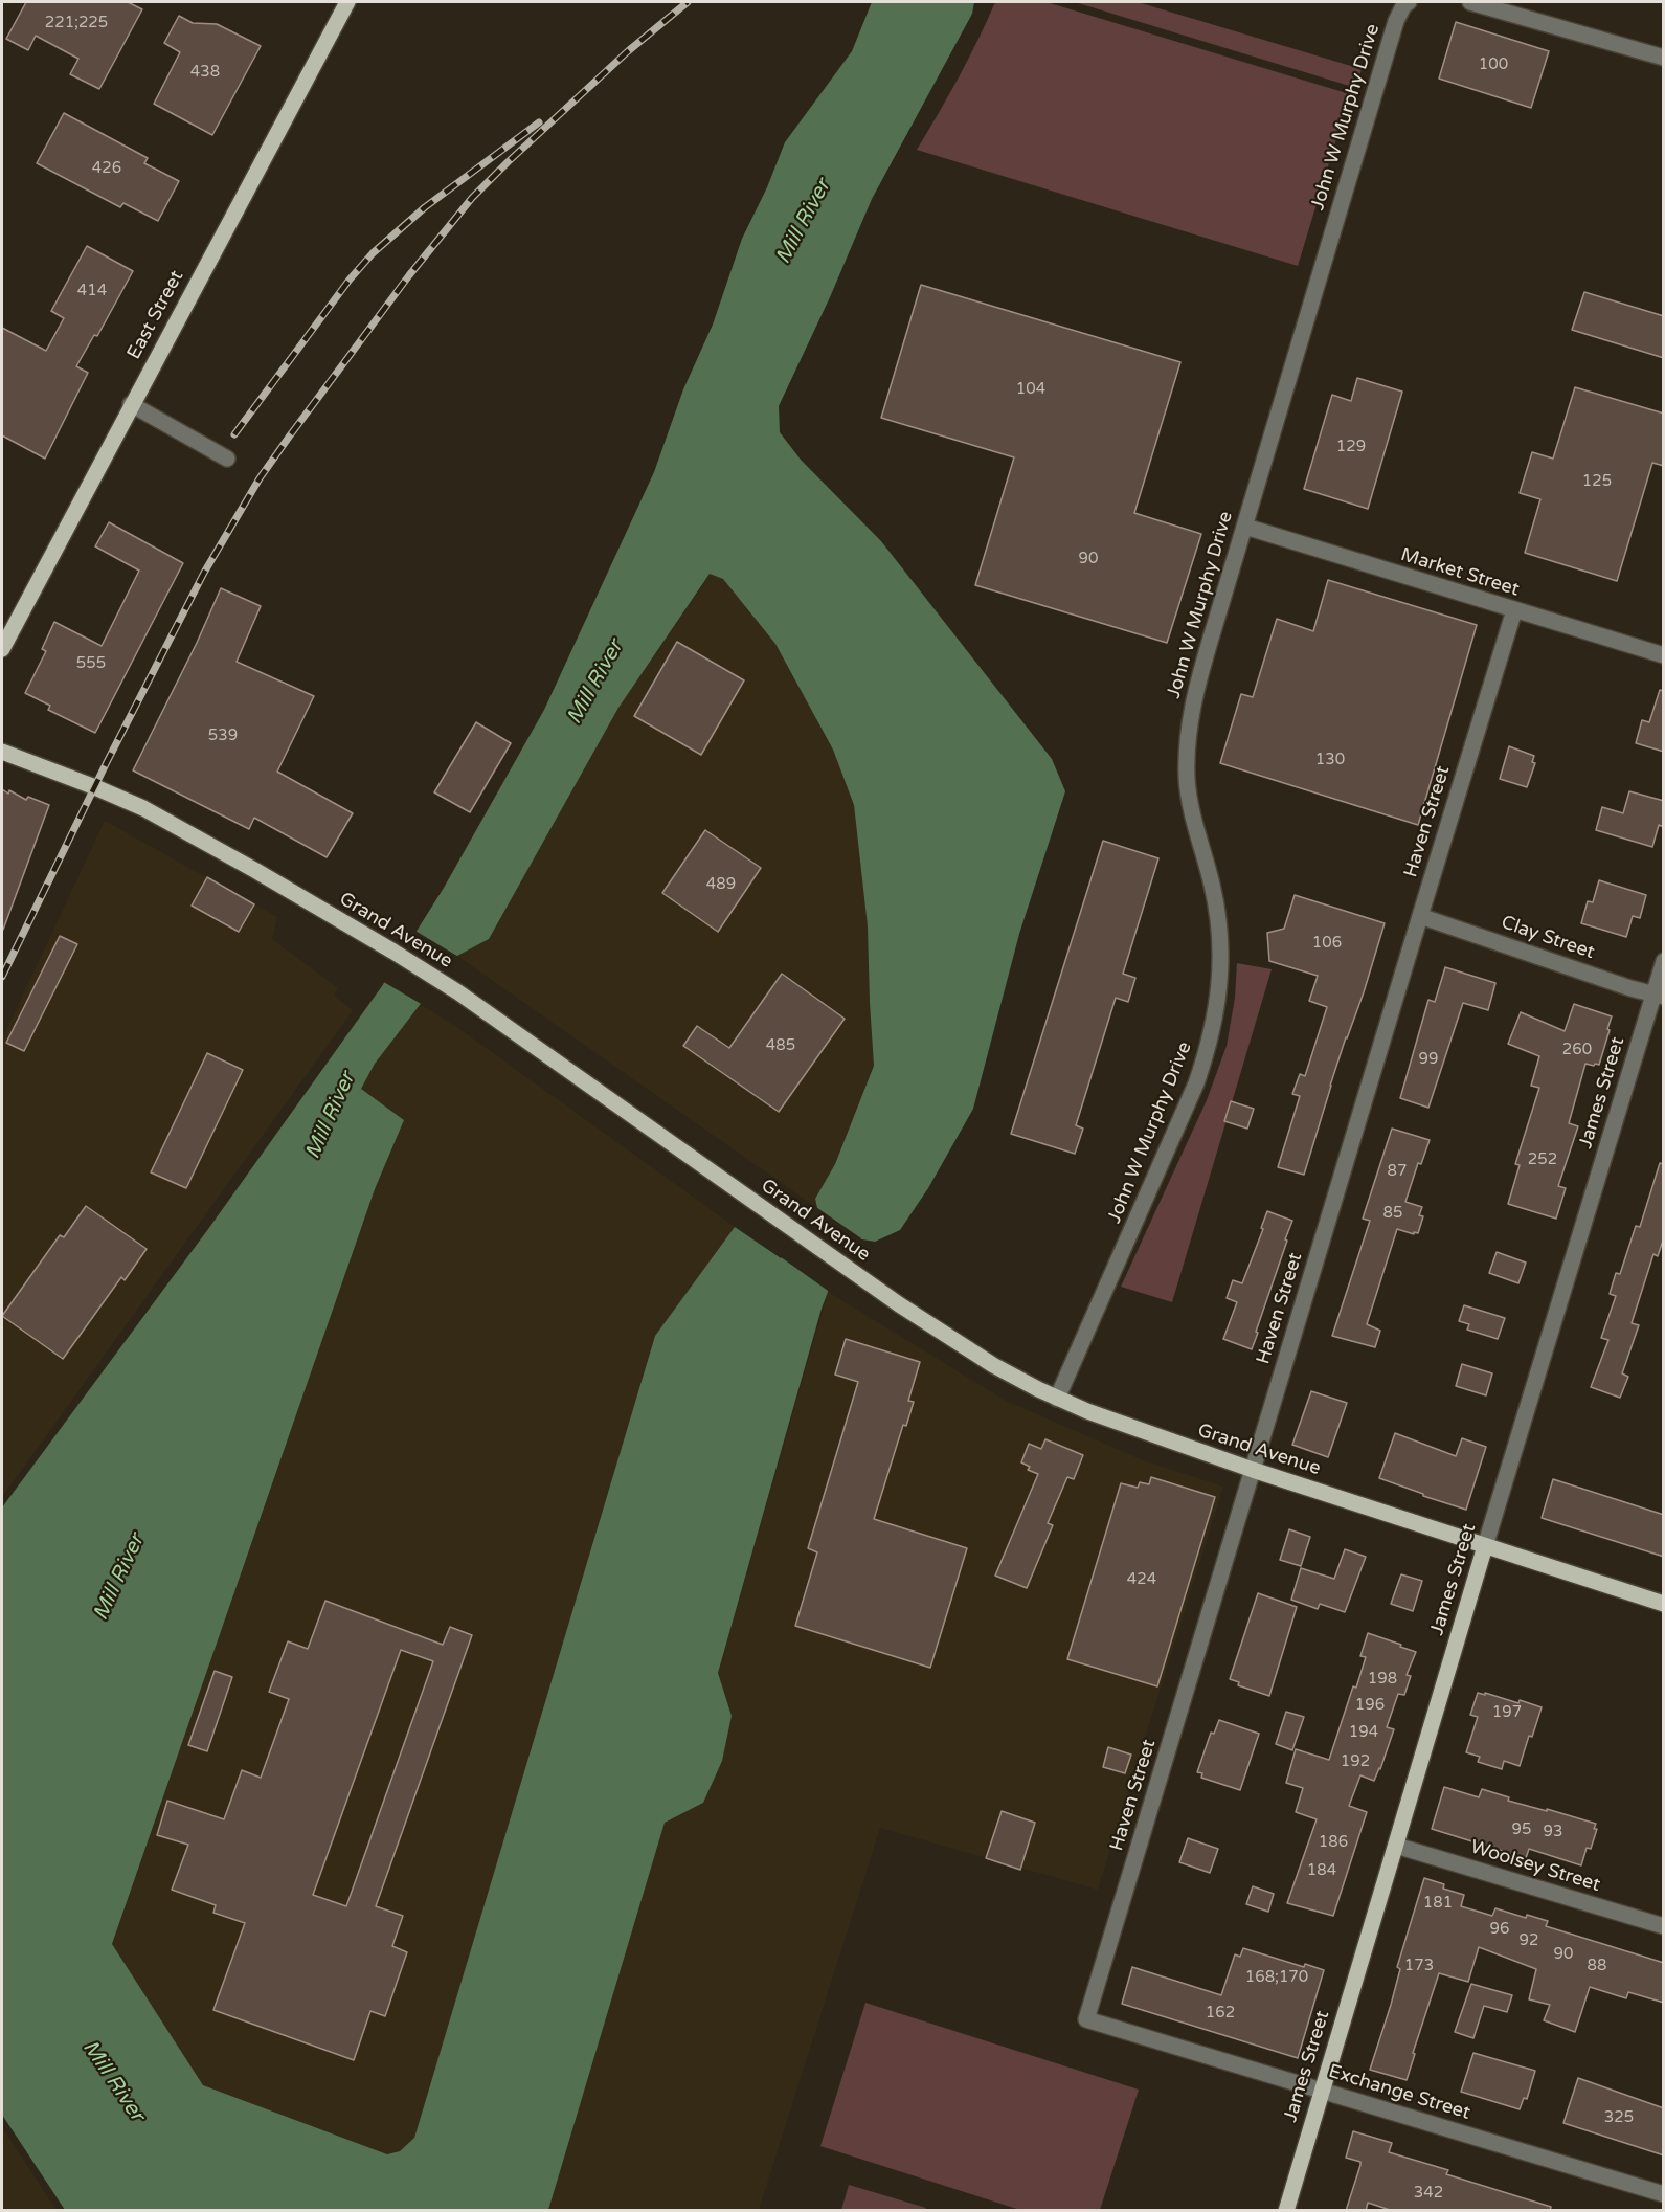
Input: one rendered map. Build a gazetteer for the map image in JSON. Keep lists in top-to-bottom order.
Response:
{
  "streets": {
    "main road": ["East Street", "Grand Avenue", "James Street"],
    "street": [
      "John W Murphy Drive",
      "Market Street",
      "Haven Street",
      "Clay Street",
      "Woolsey Street",
      "Exchange Street"
    ]
  },
  "crossings": [
    ["John W Murphy Drive", "Market Street"],
    ["John W Murphy Drive", "Grand Avenue"],
    ["Market Street", "Haven Street"],
    ["Haven Street", "Grand Avenue"],
    ["Haven Street", "Clay Street"],
    ["Haven Street", "Exchange Street"],
    ["Grand Avenue", "James Street"],
    ["Clay Street", "James Street"],
    ["James Street", "Woolsey Street"],
    ["James Street", "Exchange Street"]
  ],
  "water": ["Mill River"],
  "house_numbers": [
    "221;225",
    "100",
    "438",
    "426",
    "414",
    "104",
    "129",
    "125",
    "90",
    "555",
    "539",
    "130",
    "489",
    "106",
    "485",
    "260",
    "99",
    "252",
    "87",
    "85",
    "424",
    "198",
    "196",
    "197",
    "194",
    "192",
    "95",
    "93",
    "186",
    "184",
    "181",
    "96",
    "92",
    "90",
    "173",
    "88",
    "168;170",
    "162",
    "325",
    "342"
  ]
}
